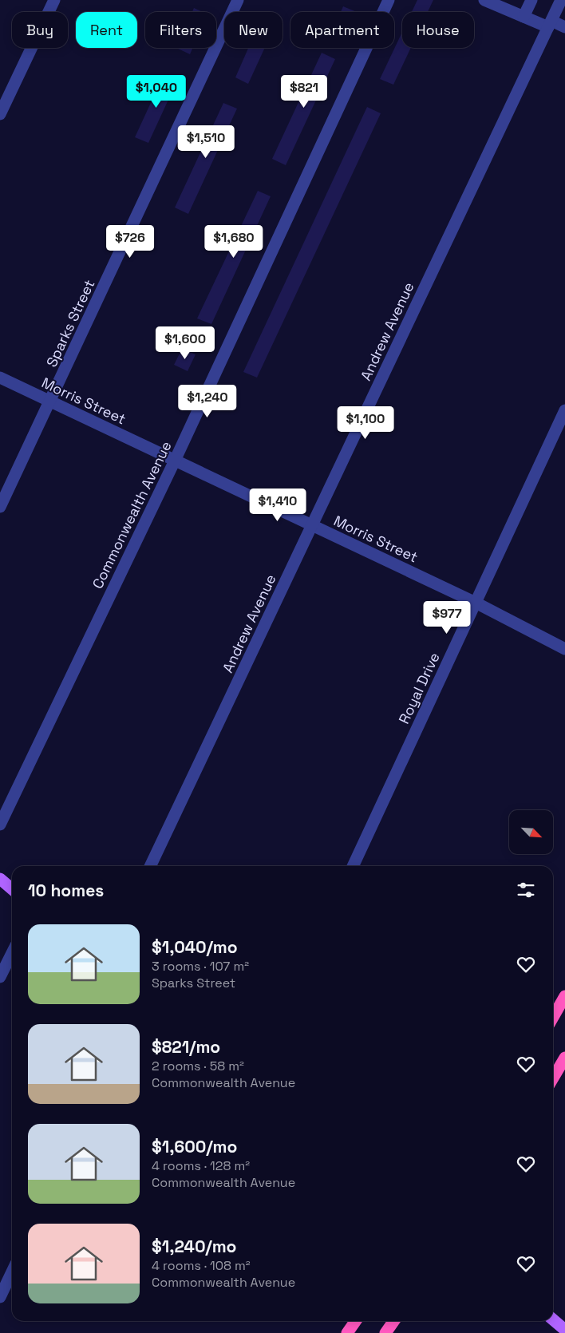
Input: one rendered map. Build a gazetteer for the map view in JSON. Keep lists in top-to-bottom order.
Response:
{
  "streets": {
    "street": [
      "Sparks Street",
      "Andrew Avenue",
      "Morris Street",
      "Commonwealth Avenue",
      "Royal Drive"
    ]
  },
  "crossings": [
    ["Sparks Street", "Morris Street"],
    ["Andrew Avenue", "Morris Street"],
    ["Morris Street", "Commonwealth Avenue"],
    ["Morris Street", "Royal Drive"]
  ],
  "north": "bottom right",
  "page": {
    "chip": [
      "Buy",
      "Rent",
      "Filters",
      "New",
      "Apartment",
      "House"
    ],
    "price": [
      "$1,040",
      "$821",
      "$1,510",
      "$726",
      "$1,680",
      "$1,600",
      "$1,240",
      "$1,100",
      "$1,410",
      "$977"
    ],
    "heading": "10 homes",
    "list": [
      {
        "name": "$1,040/mo",
        "note": "3 rooms · 107 m² · Sparks Street"
      },
      {
        "name": "$821/mo",
        "note": "2 rooms · 58 m² · Commonwealth Avenue"
      },
      {
        "name": "$1,600/mo",
        "note": "4 rooms · 128 m² · Commonwealth Avenue"
      },
      {
        "name": "$1,240/mo",
        "note": "4 rooms · 108 m² · Commonwealth Avenue"
      }
    ]
  }
}
